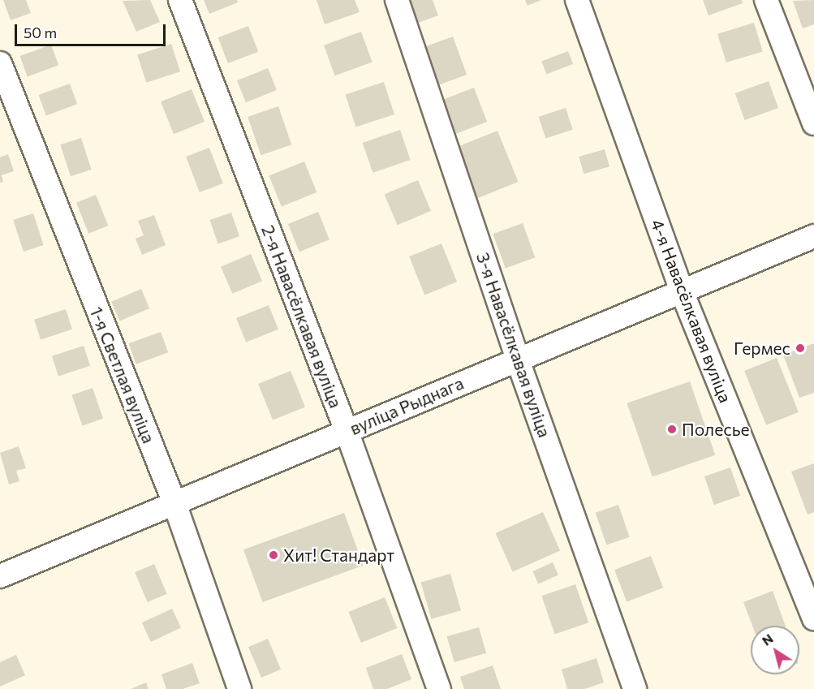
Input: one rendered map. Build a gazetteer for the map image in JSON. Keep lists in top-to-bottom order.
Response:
{
  "streets": {
    "street": [
      "4-я Навасёлкавая вуліца",
      "2-я Навасёлкавая вуліца",
      "3-я Навасёлкавая вуліца",
      "1-я Светлая вуліца",
      "вуліца Рыднага"
    ]
  },
  "crossings": [
    ["4-я Навасёлкавая вуліца", "вуліца Рыднага"],
    ["2-я Навасёлкавая вуліца", "вуліца Рыднага"],
    ["3-я Навасёлкавая вуліца", "вуліца Рыднага"],
    ["1-я Светлая вуліца", "вуліца Рыднага"]
  ],
  "places": ["Гермес", "Полесье", "Хит! Стандарт"],
  "scale_bar": "50 m",
  "north": "top left"
}
